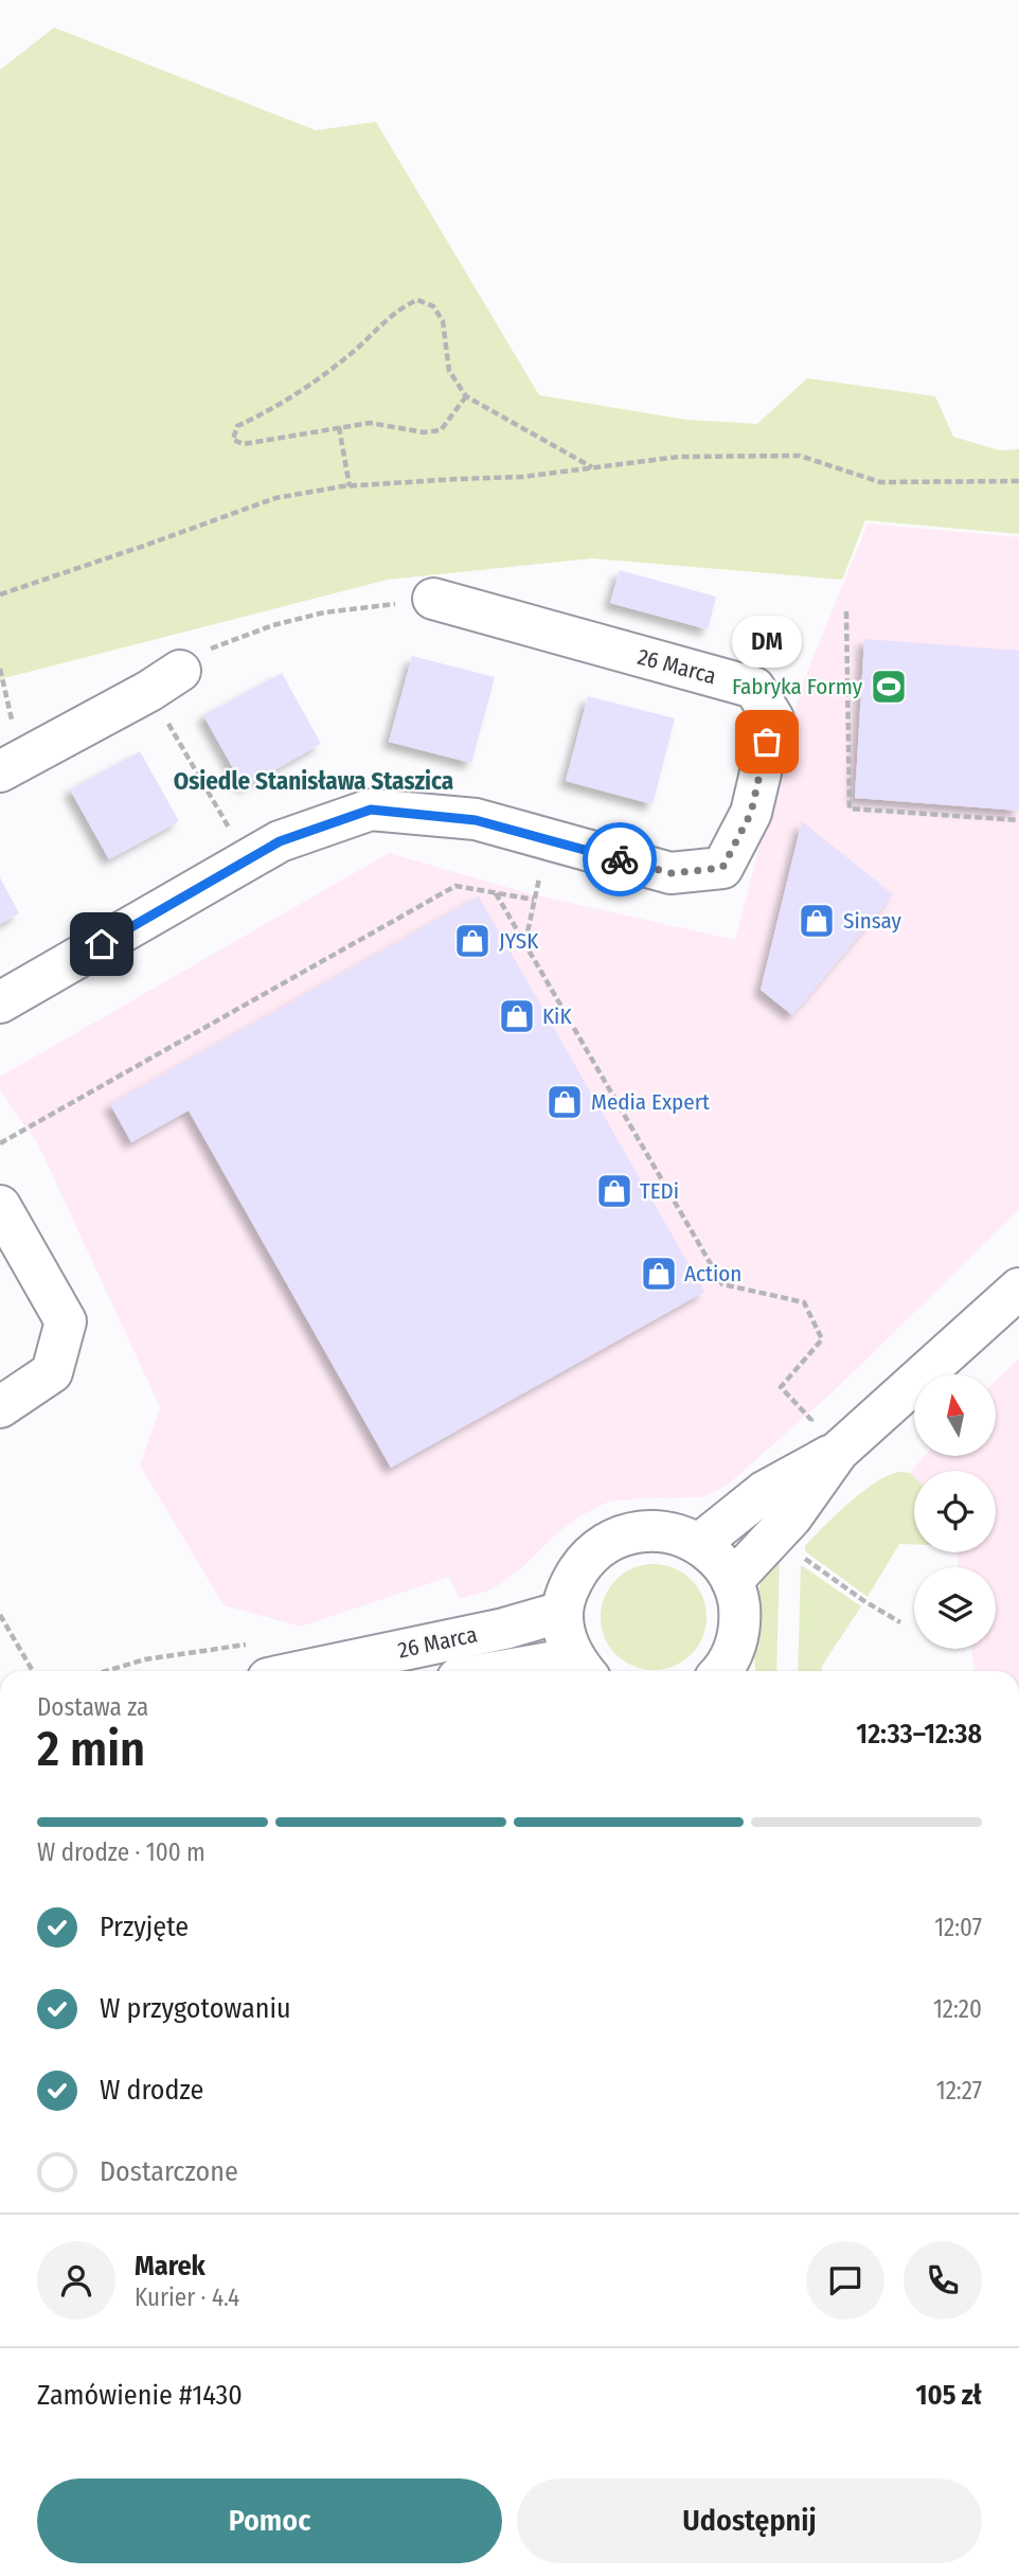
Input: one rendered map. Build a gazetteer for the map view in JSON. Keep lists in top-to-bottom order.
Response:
{
  "streets": {
    "street": ["26 Marca"]
  },
  "districts": ["Osiedle Stanisława Staszica"],
  "places": {
    "sports": ["Fabryka Formy"],
    "other": ["DM"],
    "shop": [
      "Sinsay",
      "JYSK",
      "KiK",
      "Media Expert",
      "TEDi",
      "Action"
    ]
  },
  "north": "top",
  "page": {
    "bubble": "DM",
    "heading": ["2 min", "Dostawa za", "12:33–12:38"],
    "panel": [
      "Marek",
      "Kurier · 4.4",
      "Zamówienie #1430",
      "105 zł"
    ],
    "bar": "W drodze · 100 m",
    "list": [
      ["Przyjęte", "12:07"],
      ["W przygotowaniu", "12:20"],
      ["W drodze", "12:27"],
      "Dostarczone"
    ],
    "buttons": ["Pomoc", "Udostępnij"]
  }
}
